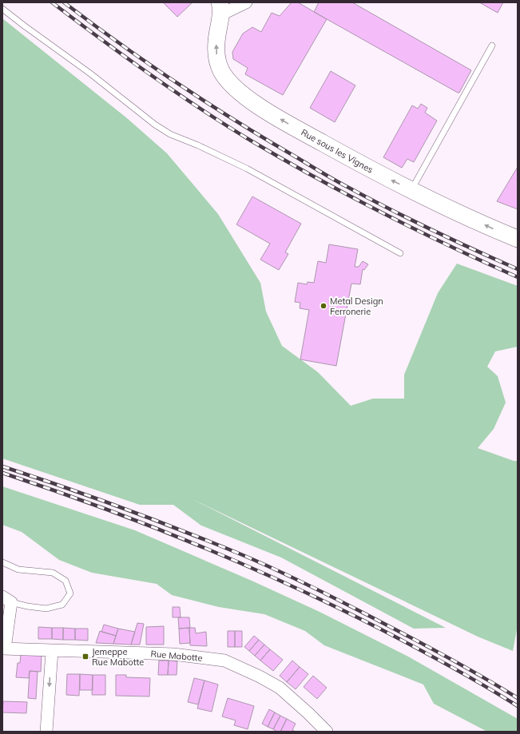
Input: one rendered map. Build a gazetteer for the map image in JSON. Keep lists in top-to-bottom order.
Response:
{
  "streets": {
    "street": ["Rue sous les Vignes", "Rue Mabotte"]
  },
  "one_way": ["Rue sous les Vignes"],
  "places": {
    "other": ["Metal Design Ferronerie"],
    "transit": ["Jemeppe Rue Mabotte"]
  }
}
